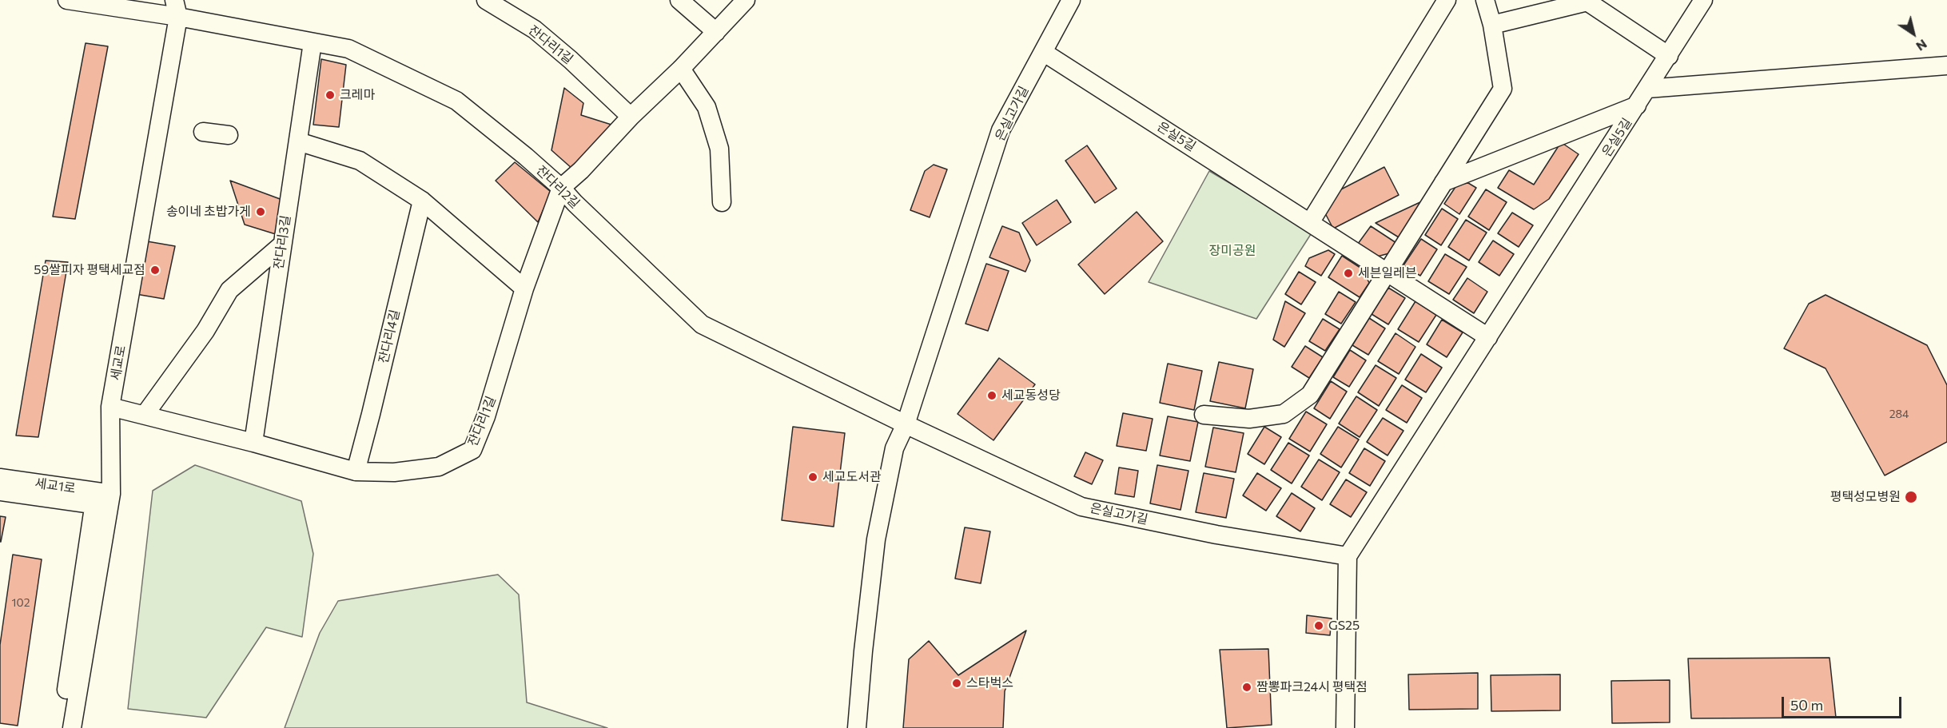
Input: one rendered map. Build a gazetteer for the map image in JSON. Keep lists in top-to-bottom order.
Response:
{
  "streets": {
    "street": [
      "잔다리1길",
      "은실고가길",
      "은실5길",
      "잔다리2길",
      "잔다리3길",
      "잔다리4길",
      "세교로",
      "세교1로"
    ]
  },
  "crossings": [
    ["잔다리1길", "잔다리2길"],
    ["잔다리1길", "잔다리3길"],
    ["잔다리1길", "잔다리4길"],
    ["잔다리1길", "세교로"],
    ["은실고가길", "은실5길"],
    ["은실고가길", "잔다리2길"],
    ["잔다리2길", "잔다리3길"],
    ["잔다리2길", "세교로"],
    ["세교로", "세교1로"]
  ],
  "parks": ["장미공원"],
  "places": [
    "크레마",
    "송이네 초밥가게",
    "59쌀피자 평택세교점",
    "세븐일레븐",
    "세교동성당",
    "세교도서관",
    "평택성모병원",
    "GS25",
    "스타벅스",
    "짬뽕파크24시 평택점"
  ],
  "house_numbers": ["284", "102"],
  "scale_bar": "50 m",
  "north": "bottom right"
}
